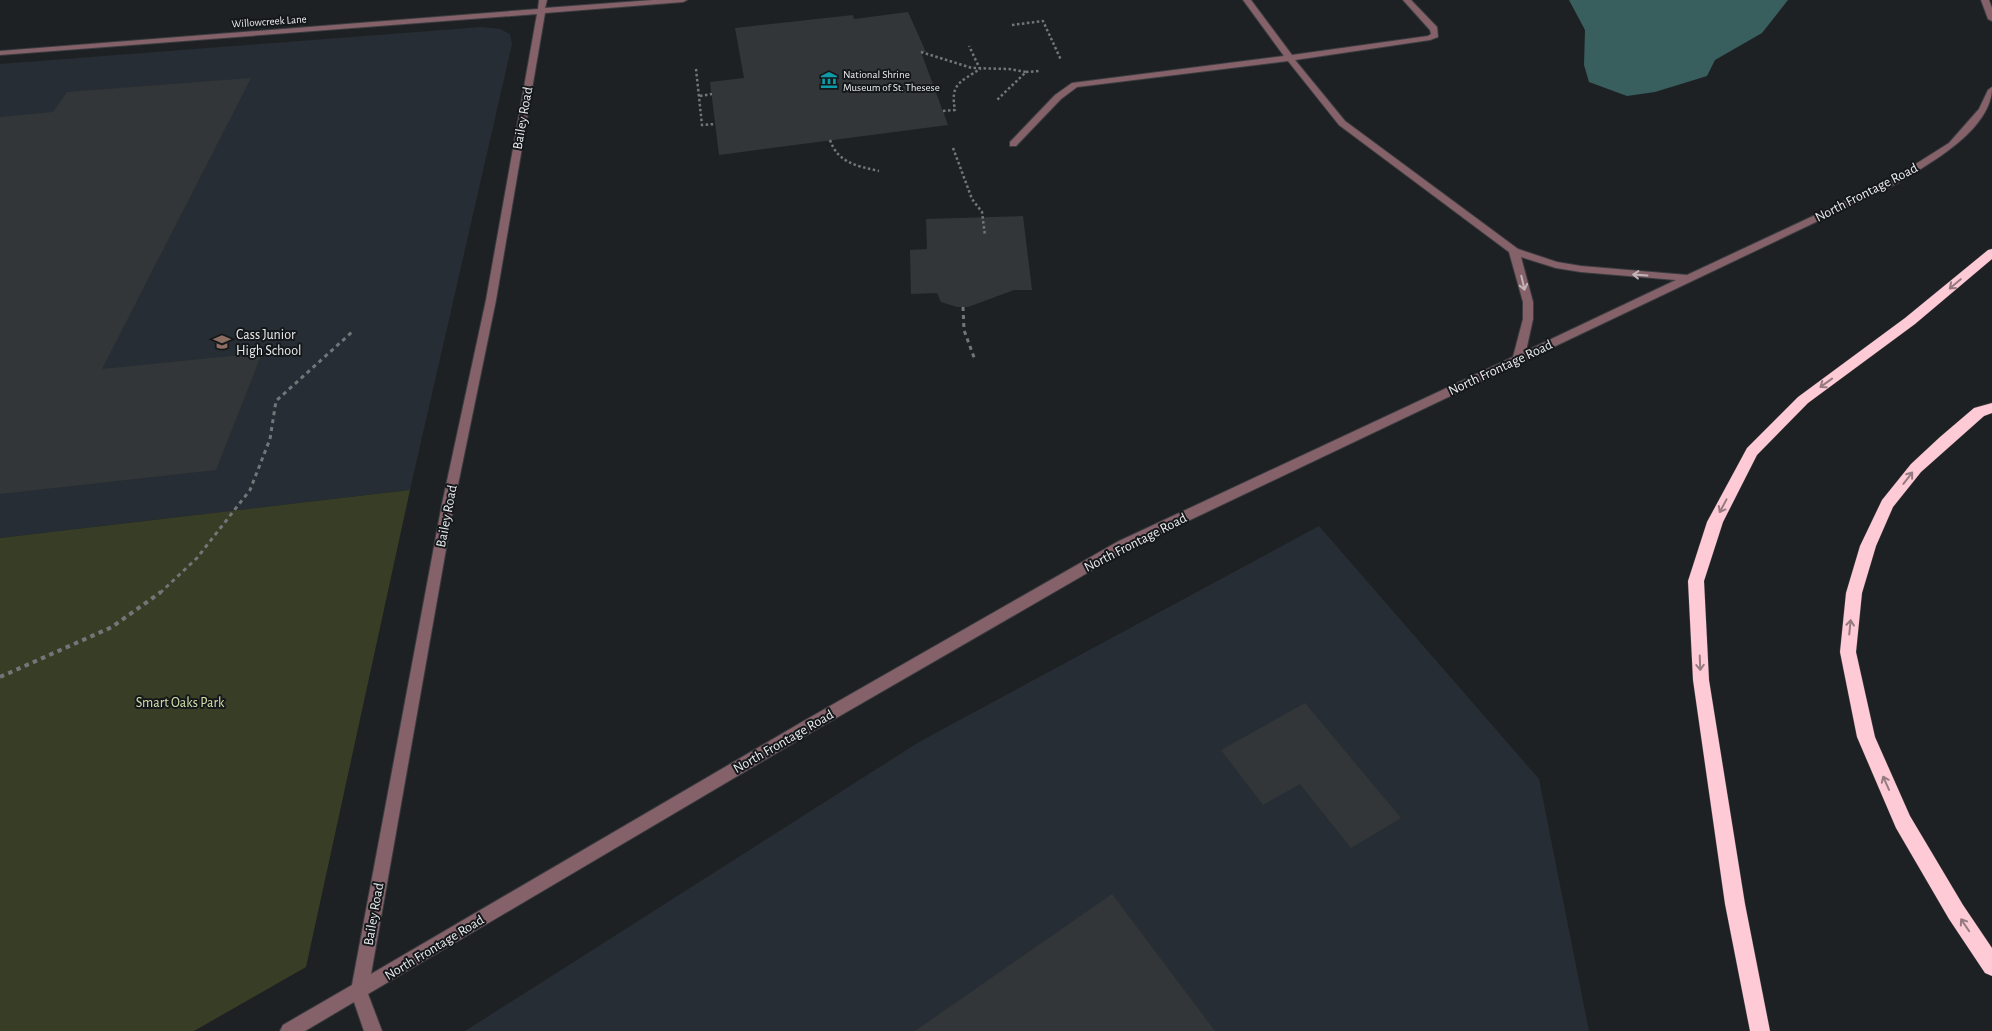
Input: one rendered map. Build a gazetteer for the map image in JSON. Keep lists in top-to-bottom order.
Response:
{
  "streets": {
    "street": ["Willowcreek Lane", "Bailey Road", "North Frontage Road"]
  },
  "crossings": [
    ["Willowcreek Lane", "Bailey Road"],
    ["Bailey Road", "North Frontage Road"]
  ],
  "parks": ["Smart Oaks Park"],
  "places": {
    "museum": ["National Shrine Museum of St. Thesese"],
    "school or university": ["Cass Junior High School"]
  }
}
